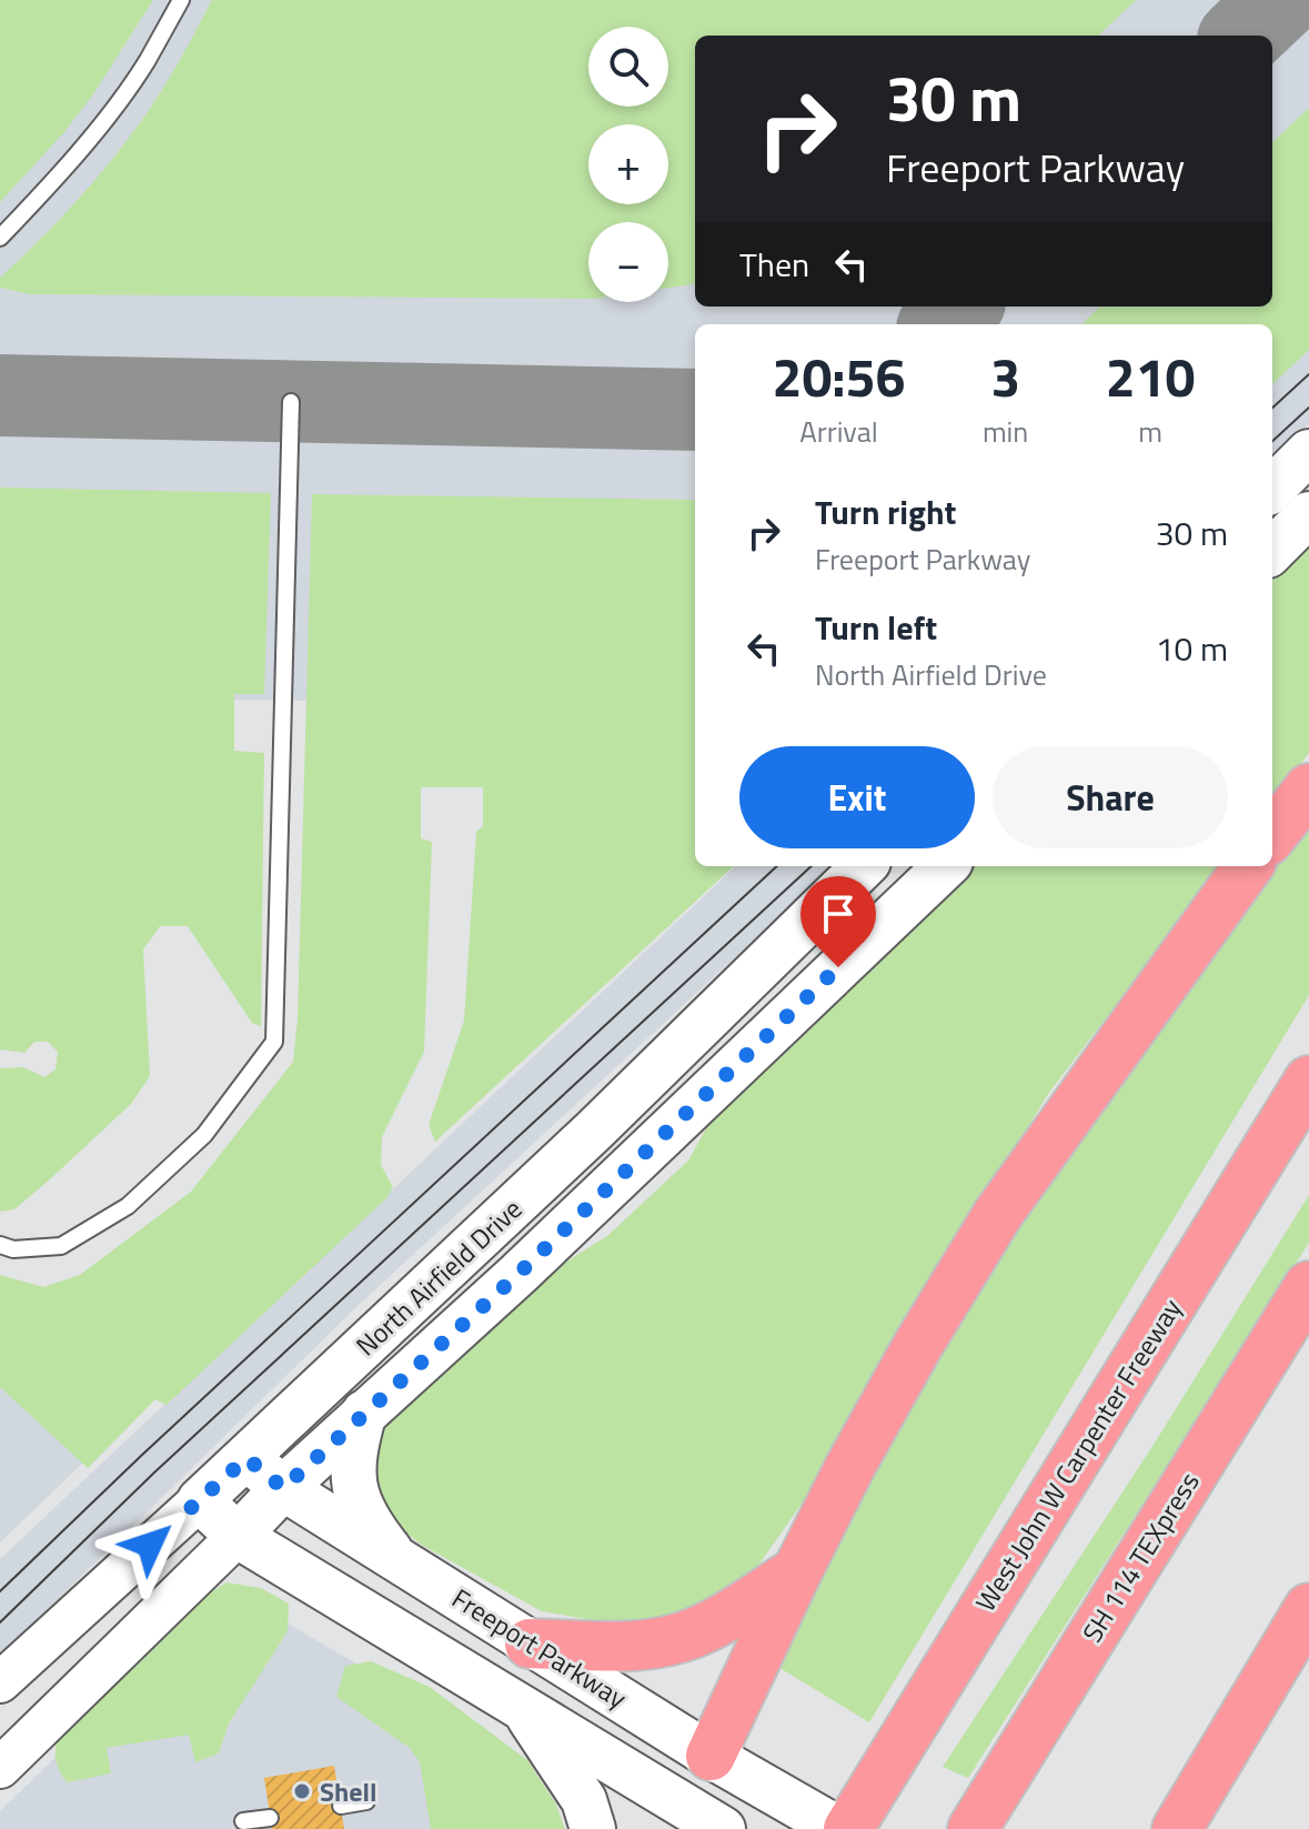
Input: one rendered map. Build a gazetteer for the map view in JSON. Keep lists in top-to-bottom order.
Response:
{
  "streets": {
    "highway": ["West John W Carpenter Freeway", "SH 114 TEXpress"],
    "main road": ["North Airfield Drive", "Freeport Parkway"]
  },
  "crossings": [
    ["North Airfield Drive", "Freeport Parkway"]
  ],
  "places": ["Shell"],
  "page": {
    "map_buttons": ["+", "−"],
    "turn": ["30 m", "Freeport Parkway"],
    "then": "Then",
    "eta": [
      "20:56",
      "Arrival",
      "3",
      "min",
      "210",
      "m"
    ],
    "list": [
      {
        "name": "Turn right",
        "note": "Freeport Parkway",
        "value": "30 m"
      },
      {
        "name": "Turn left",
        "note": "North Airfield Drive",
        "value": "10 m"
      }
    ],
    "buttons": ["Exit", "Share"]
  }
}
